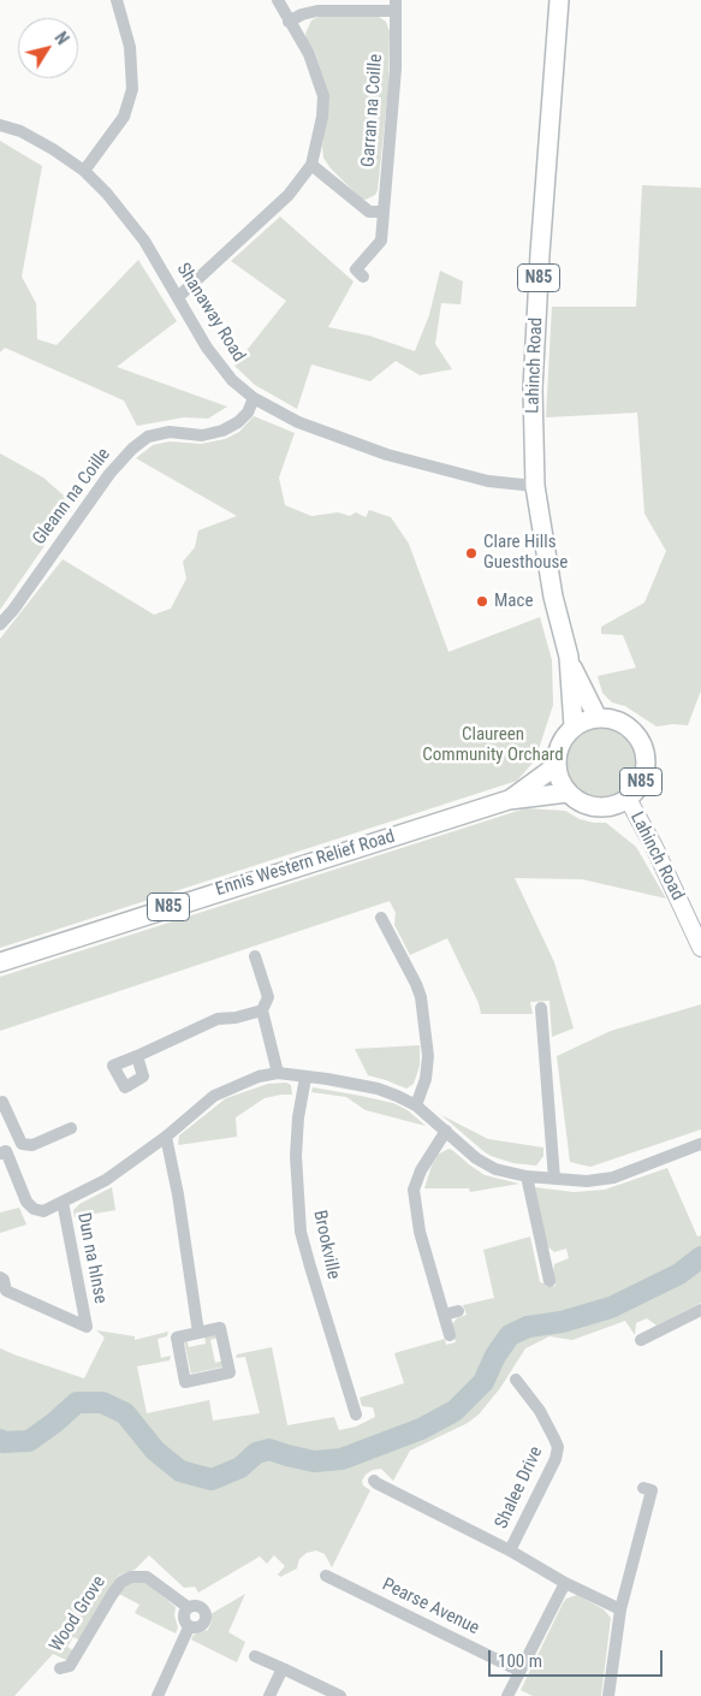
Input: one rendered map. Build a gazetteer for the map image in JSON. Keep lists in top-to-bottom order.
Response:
{
  "streets": {
    "main road": ["N85", "Lahinch Road", "Ennis Western Relief Road"],
    "street": [
      "Garran na Coille",
      "Shanaway Road",
      "Gleann na Coille",
      "Brookville",
      "Dun na hInse",
      "Shalee Drive",
      "Pearse Avenue",
      "Wood Grove"
    ]
  },
  "crossings": [
    ["N85", "Lahinch Road"],
    ["N85", "Ennis Western Relief Road"],
    ["Shanaway Road", "Lahinch Road"],
    ["Shanaway Road", "Gleann na Coille"],
    ["Lahinch Road", "Ennis Western Relief Road"],
    ["Brookville", "Dun na hInse"]
  ],
  "parks": ["Claureen Community Orchard"],
  "places": ["Clare Hills Guesthouse", "Mace"],
  "scale_bar": "100 m",
  "north": "top right"
}
